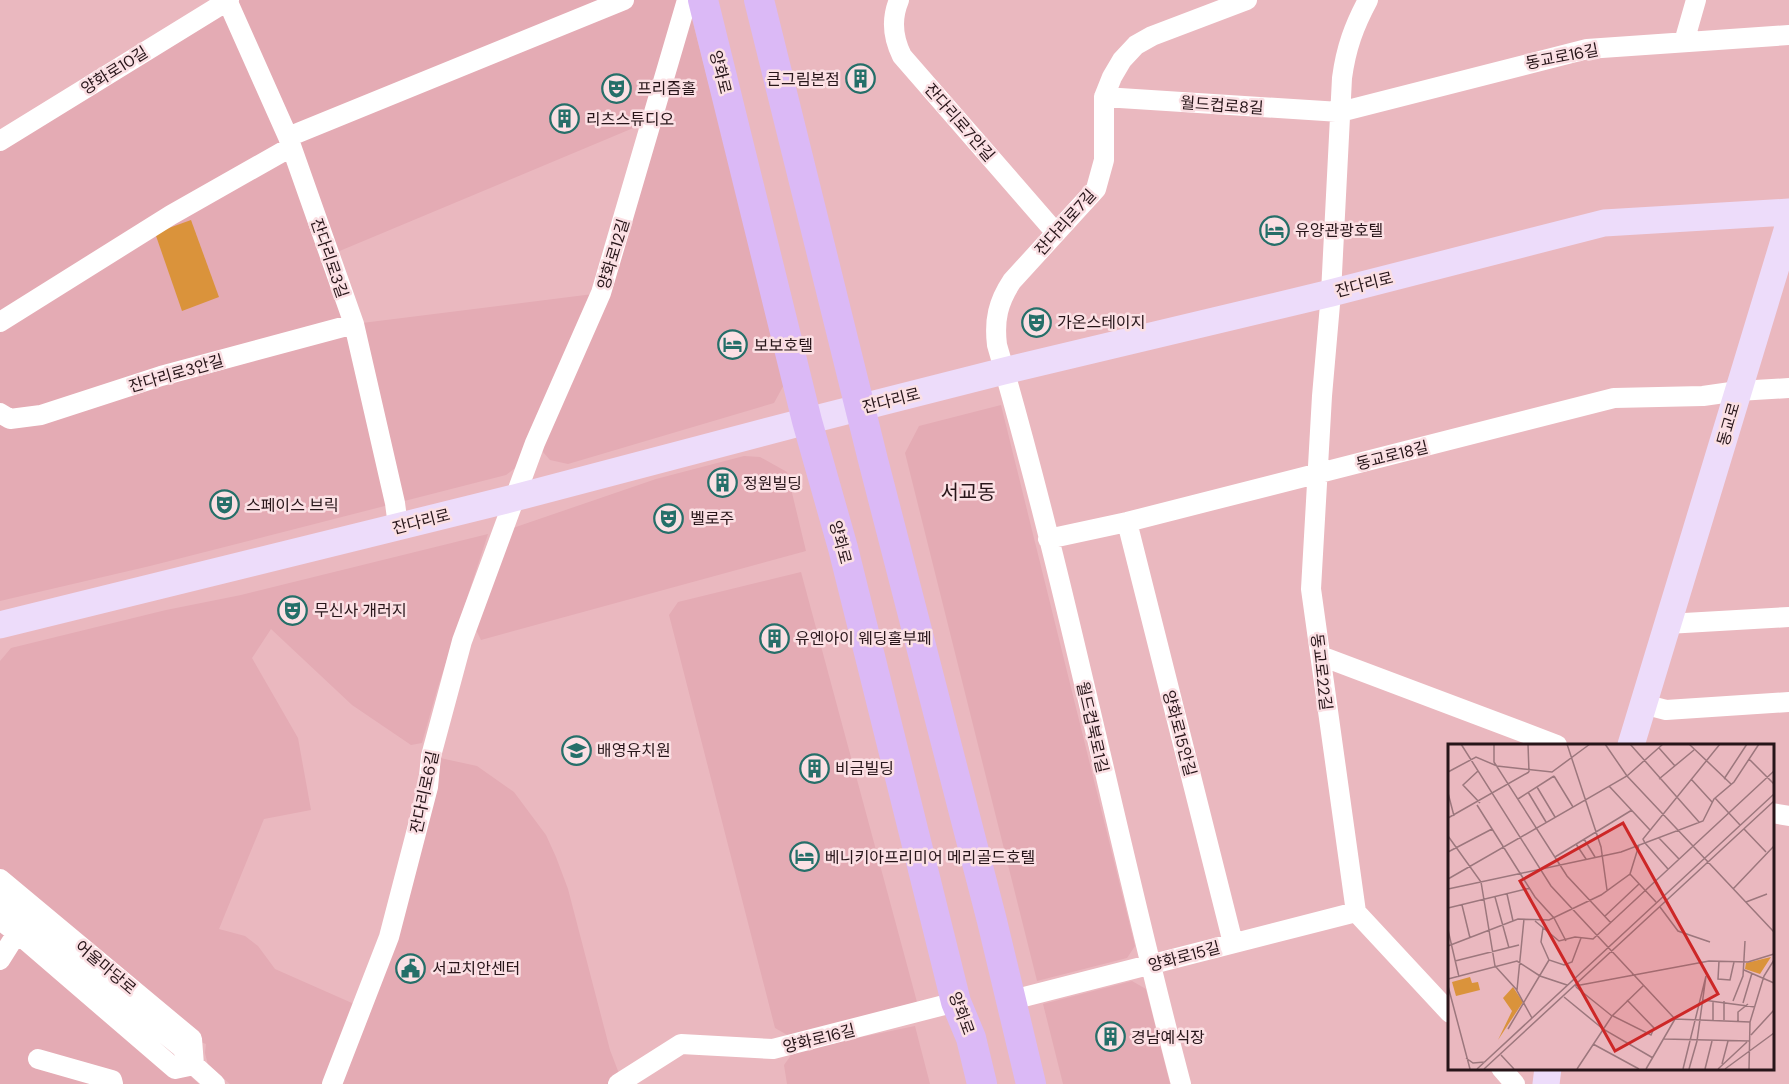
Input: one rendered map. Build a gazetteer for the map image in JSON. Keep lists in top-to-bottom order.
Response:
{
  "streets": {
    "main road": ["양화로"],
    "street": [
      "동교로16길",
      "양화로10길",
      "월드컵로8길",
      "잔다리로7안길",
      "잔다리로7길",
      "양화로12길",
      "잔다리로3길",
      "잔다리로",
      "잔다리로3안길",
      "동교로",
      "동교로18길",
      "동교로22길",
      "월드컵북로1길",
      "양화로15안길",
      "잔다리로6길",
      "양화로15길",
      "어울마당로",
      "양화로16길"
    ]
  },
  "crossings": [
    ["동교로16길", "월드컵로8길"],
    ["양화로10길", "잔다리로3길"],
    ["양화로", "잔다리로"],
    ["양화로", "양화로16길"],
    ["월드컵로8길", "잔다리로7길"],
    ["잔다리로7안길", "잔다리로7길"],
    ["잔다리로7길", "잔다리로"],
    ["잔다리로7길", "월드컵북로1길"],
    ["양화로12길", "잔다리로"],
    ["양화로12길", "잔다리로6길"],
    ["잔다리로3길", "잔다리로"],
    ["잔다리로3길", "잔다리로3안길"],
    ["잔다리로", "동교로22길"],
    ["잔다리로", "월드컵북로1길"],
    ["잔다리로", "잔다리로6길"],
    ["동교로", "동교로18길"],
    ["동교로18길", "동교로22길"],
    ["동교로18길", "월드컵북로1길"],
    ["동교로18길", "양화로15안길"],
    ["동교로22길", "양화로15길"],
    ["월드컵북로1길", "양화로15길"],
    ["양화로15안길", "양화로15길"]
  ],
  "districts": ["서교동"],
  "places": {
    "building": [
      "큰그림본점",
      "리츠스튜디오",
      "정원빌딩",
      "유엔아이 웨딩홀부페",
      "비금빌딩",
      "경남예식장"
    ],
    "theatre": [
      "프리즘홀",
      "가온스테이지",
      "스페이스 브릭",
      "벨로주",
      "무신사 개러지"
    ],
    "hotel": ["유양관광호텔", "보보호텔", "베니키아프리미어 메리골드호텔"],
    "school or university": ["배영유치원"],
    "public building": ["서교치안센터"]
  }
}
